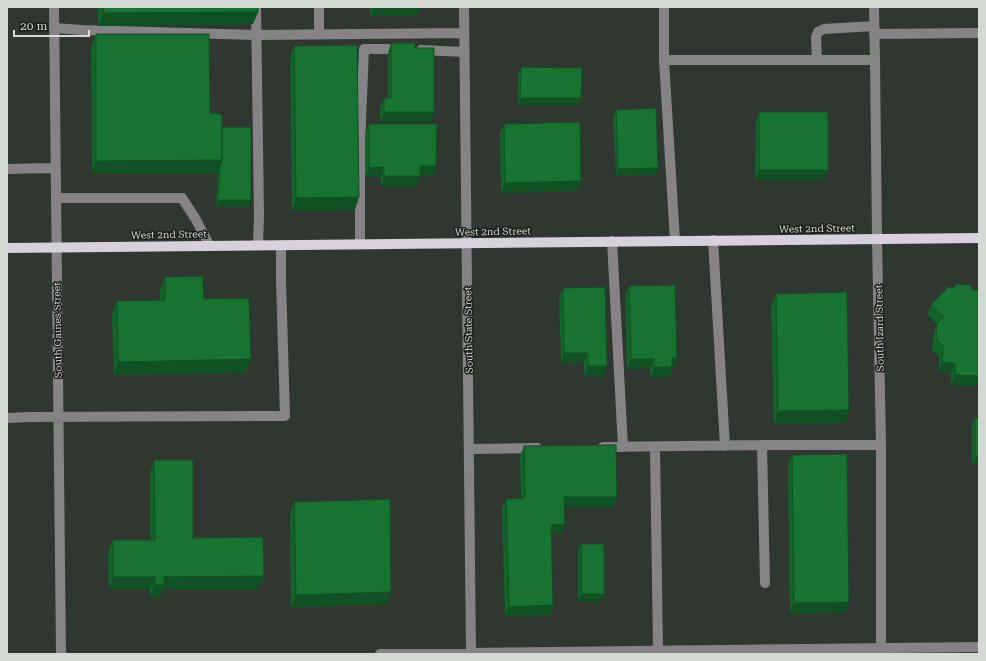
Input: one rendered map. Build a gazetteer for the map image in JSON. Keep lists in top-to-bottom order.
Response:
{
  "streets": {
    "main road": ["West 2nd Street"],
    "street": ["South Izard Street", "South Gaines Street", "South State Street"]
  },
  "crossings": [
    ["West 2nd Street", "South Izard Street"],
    ["West 2nd Street", "South Gaines Street"],
    ["West 2nd Street", "South State Street"]
  ],
  "scale_bar": "20 m"
}
